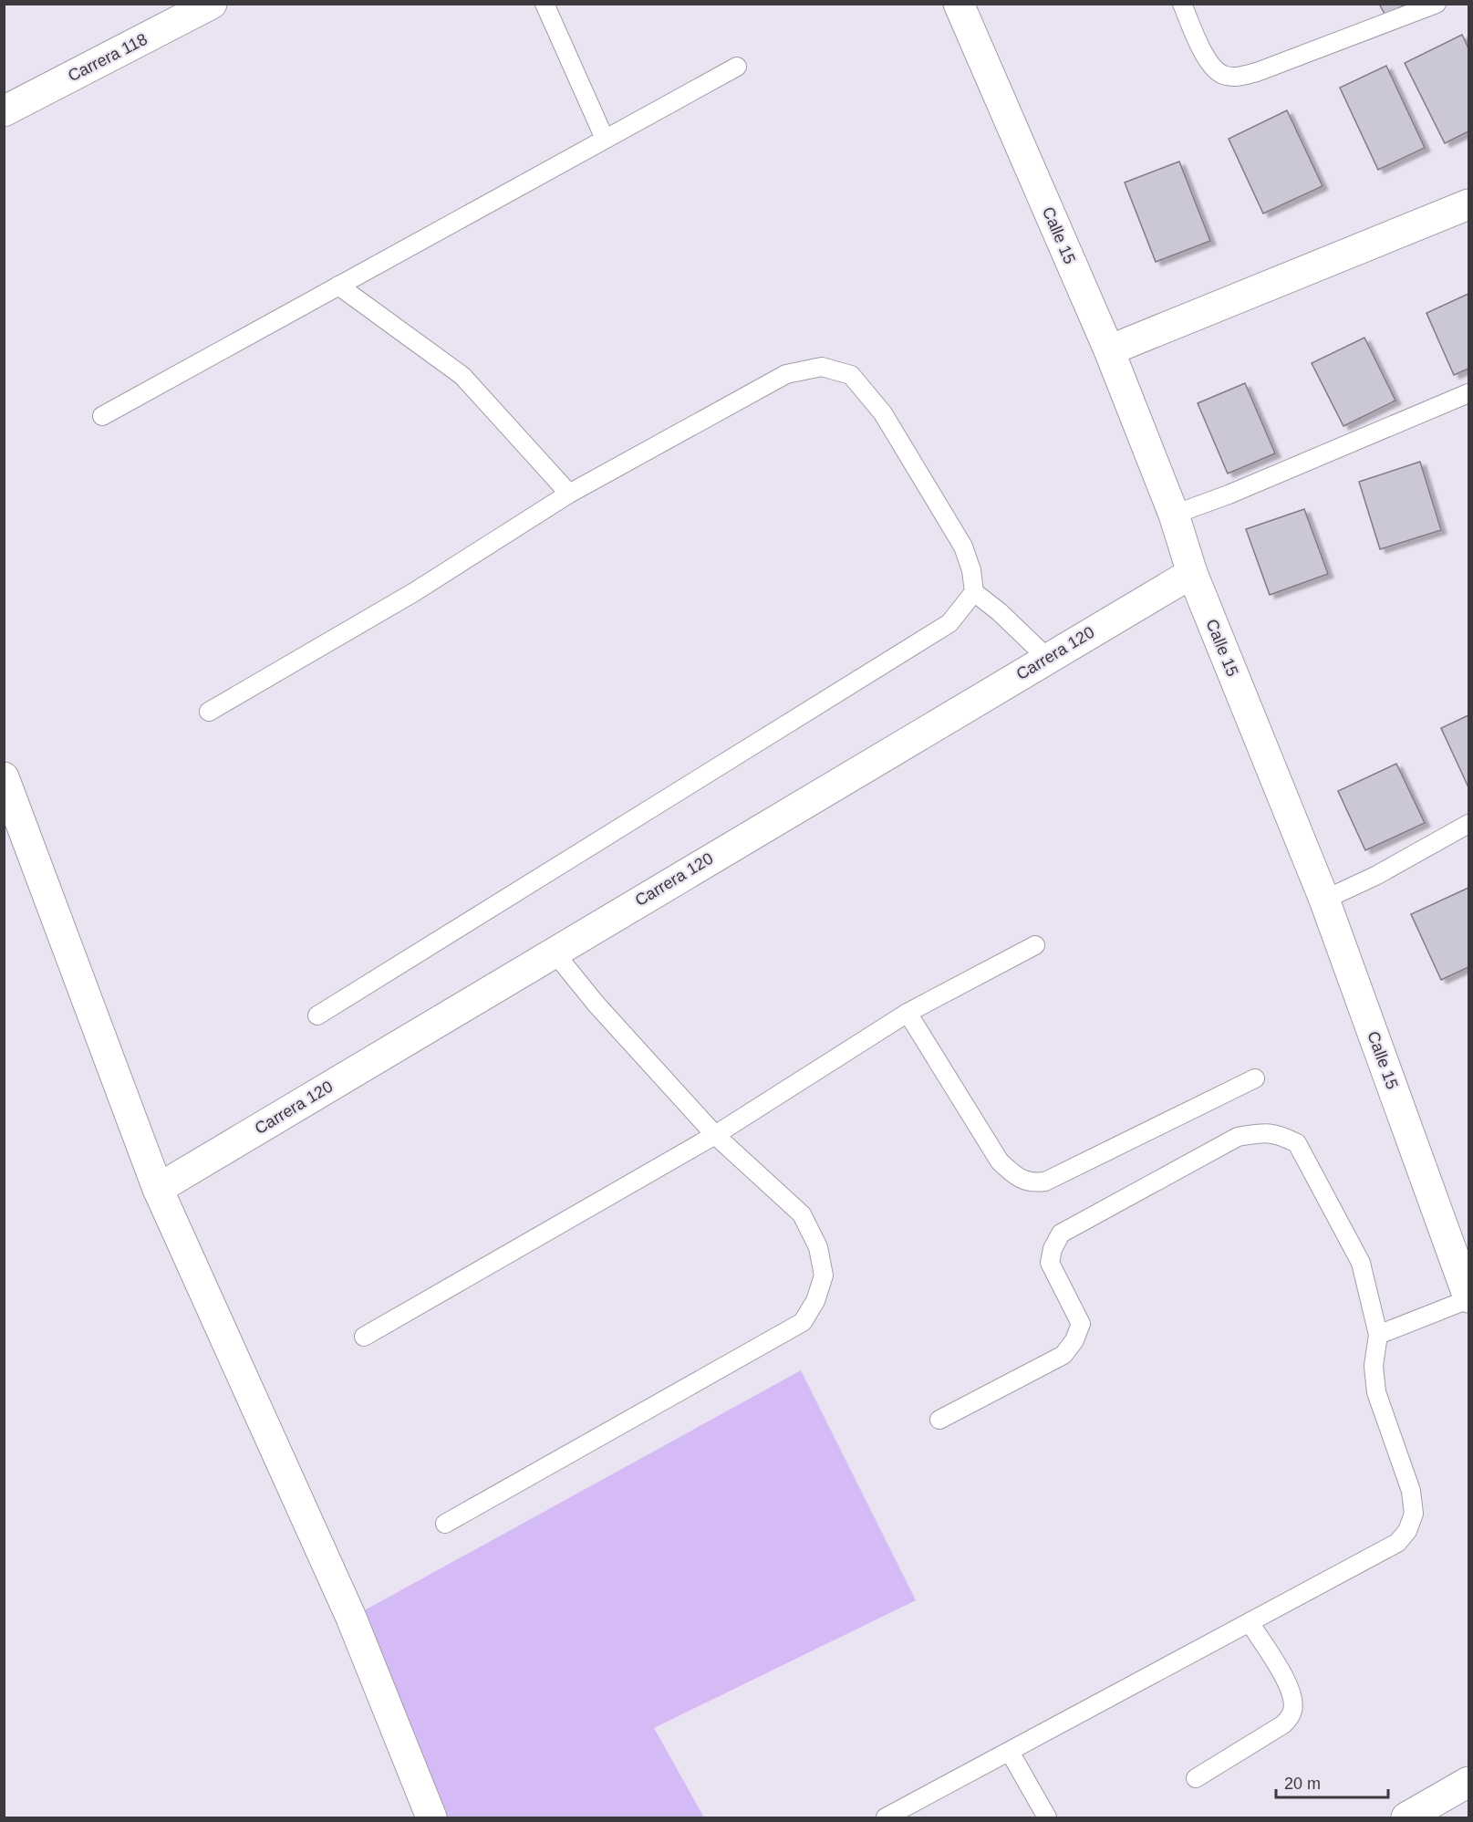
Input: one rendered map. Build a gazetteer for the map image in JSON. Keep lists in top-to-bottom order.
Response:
{
  "streets": {
    "street": ["Carrera 118", "Calle 15", "Carrera 120"]
  },
  "crossings": [
    ["Calle 15", "Carrera 120"]
  ],
  "scale_bar": "20 m"
}
